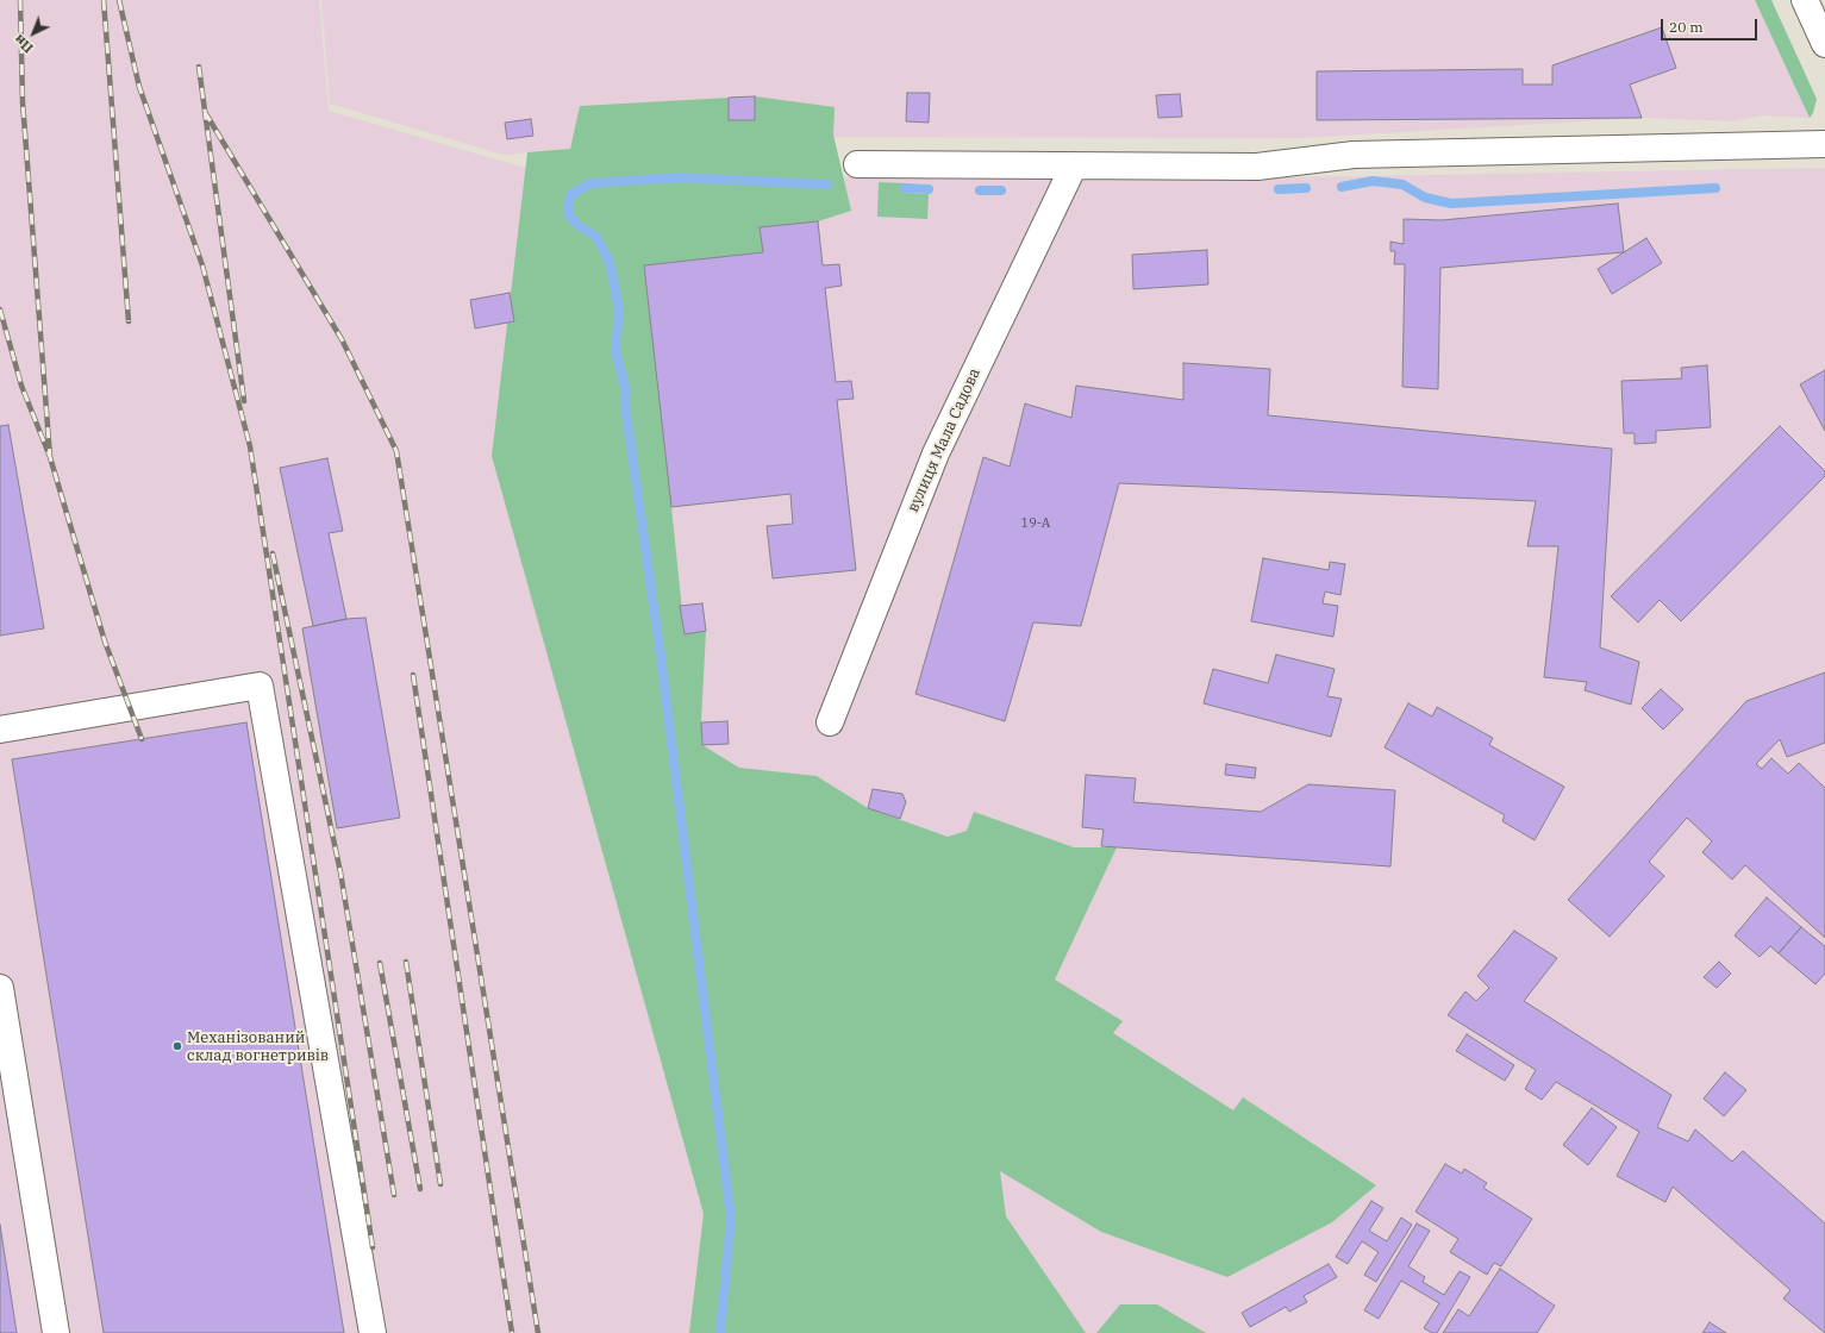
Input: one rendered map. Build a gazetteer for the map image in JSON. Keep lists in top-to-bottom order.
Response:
{
  "streets": {
    "street": ["вулиця Мала Садова"]
  },
  "places": ["Механізований склад вогнетривів"],
  "house_numbers": ["19-A"],
  "scale_bar": "20 m",
  "north": "bottom left"
}
